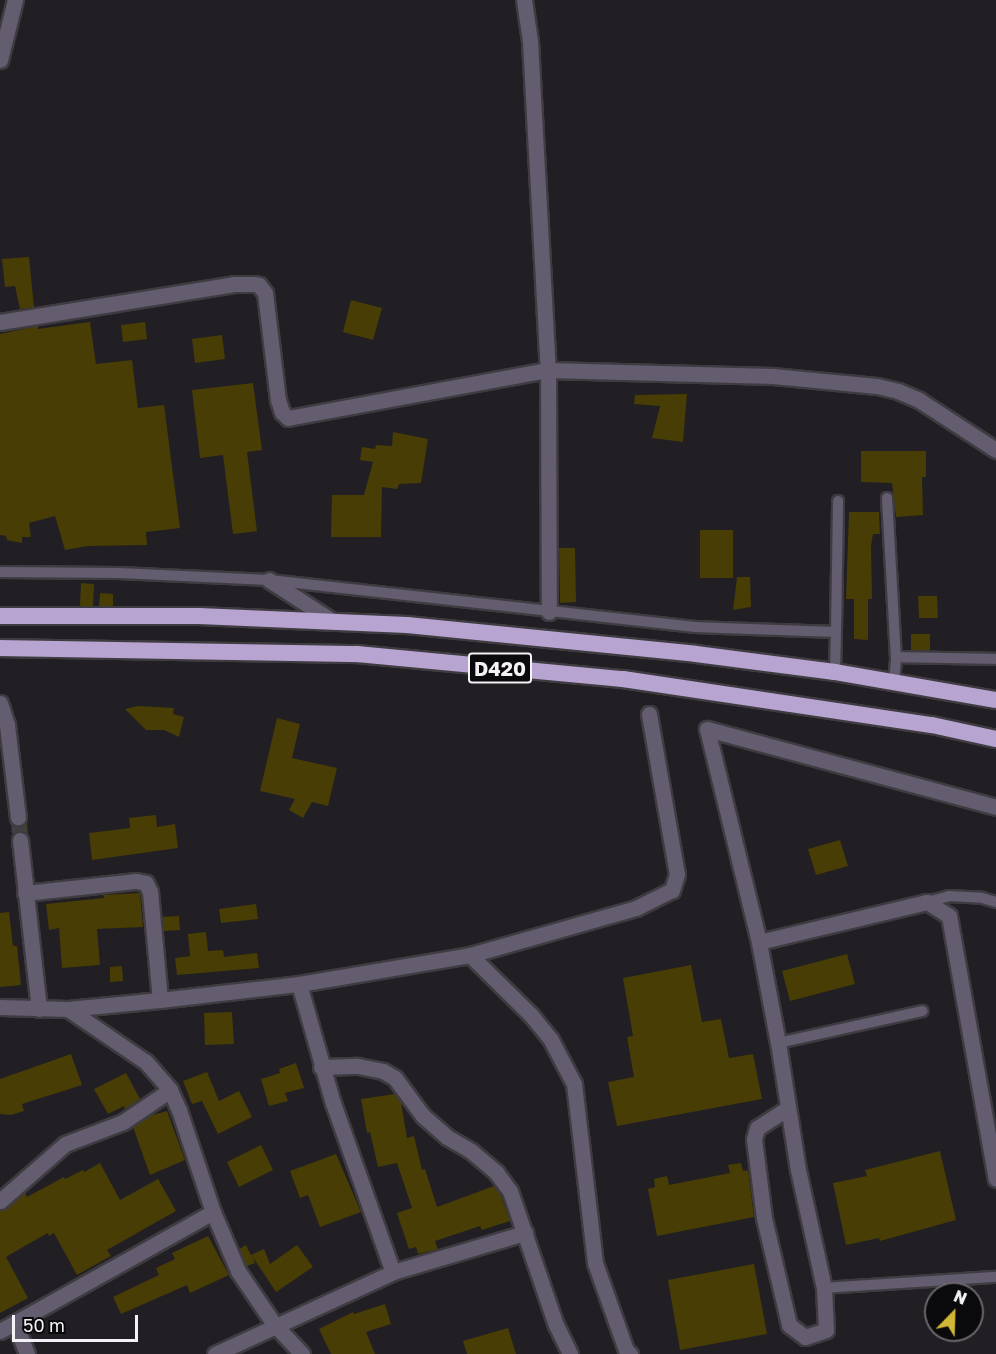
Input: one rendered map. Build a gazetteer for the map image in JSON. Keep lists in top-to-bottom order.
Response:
{
  "streets": {
    "highway": ["D420"]
  },
  "scale_bar": "50 m",
  "north": "top right"
}
